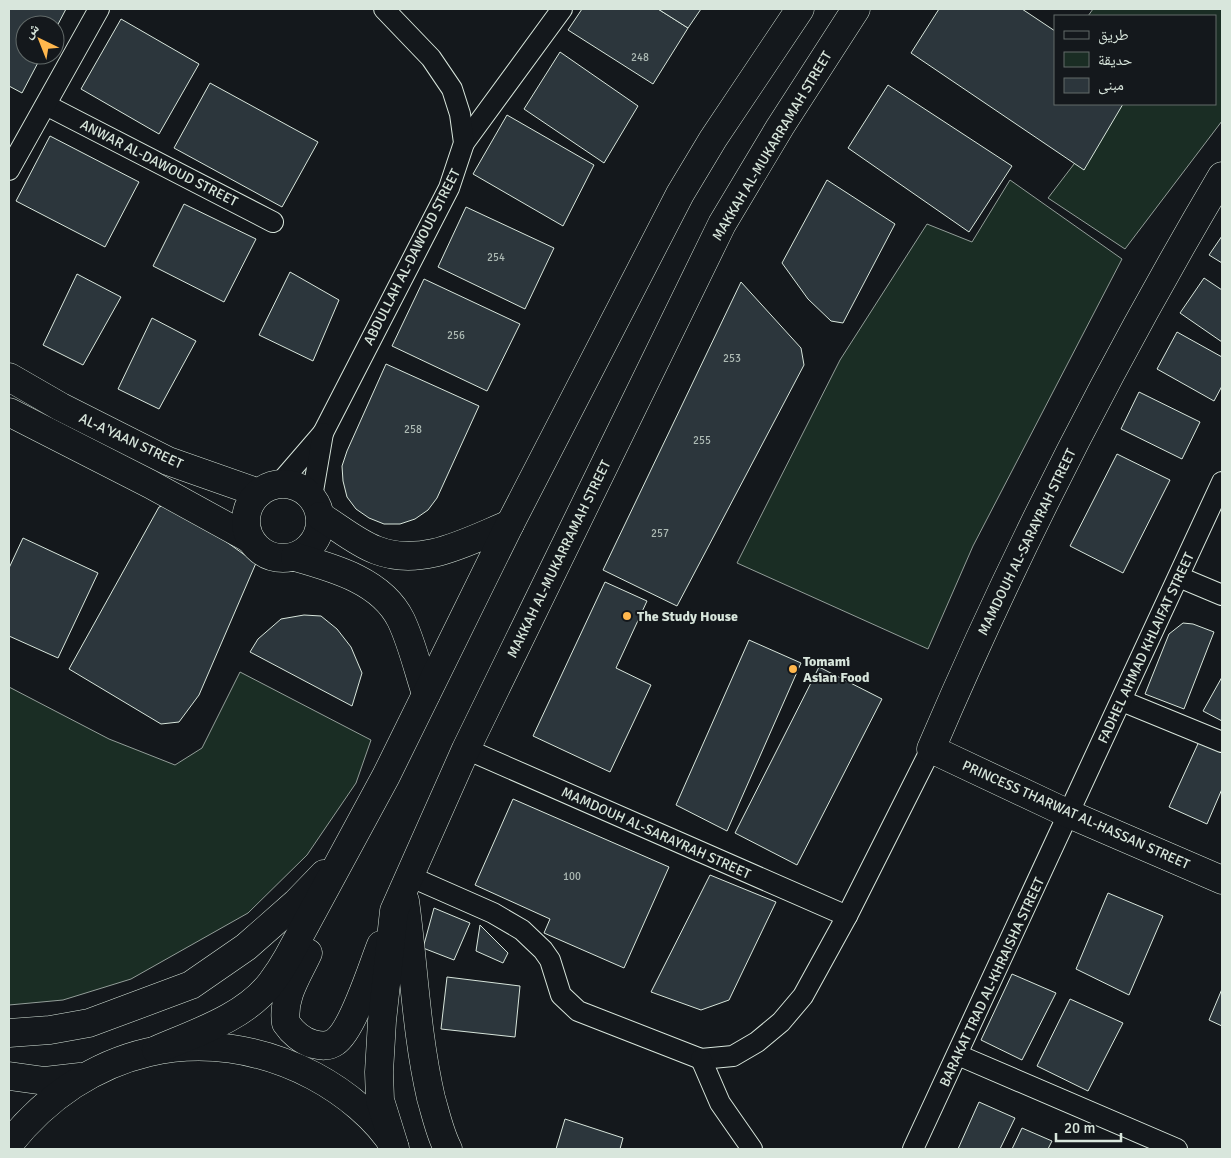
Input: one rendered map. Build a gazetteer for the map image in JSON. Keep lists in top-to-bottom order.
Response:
{
  "streets": {
    "main road": [
      "MAKKAH AL-MUKARRAMAH STREET",
      "AL-A'YAAN STREET",
      "MAMDOUH AL-SARAYRAH STREET",
      "PRINCESS THARWAT AL-HASSAN STREET"
    ],
    "street": [
      "ANWAR AL-DAWOUD STREET",
      "ABDULLAH AL-DAWOUD STREET",
      "FADHEL AHMAD KHLAIFAT STREET",
      "BARAKAT TRAD AL-KHRAISHA STREET"
    ]
  },
  "crossings": [
    ["MAKKAH AL-MUKARRAMAH STREET", "MAMDOUH AL-SARAYRAH STREET"],
    ["ABDULLAH AL-DAWOUD STREET", "AL-A'YAAN STREET"],
    ["MAMDOUH AL-SARAYRAH STREET", "PRINCESS THARWAT AL-HASSAN STREET"],
    ["FADHEL AHMAD KHLAIFAT STREET", "PRINCESS THARWAT AL-HASSAN STREET"],
    ["FADHEL AHMAD KHLAIFAT STREET", "BARAKAT TRAD AL-KHRAISHA STREET"],
    ["PRINCESS THARWAT AL-HASSAN STREET", "BARAKAT TRAD AL-KHRAISHA STREET"]
  ],
  "places": ["The Study House", "Tomami Asian Food"],
  "house_numbers": [
    "248",
    "254",
    "256",
    "253",
    "258",
    "255",
    "257",
    "100"
  ],
  "legend": ["طريق", "حديقة", "مبنى"],
  "scale_bar": "20 m",
  "north": "top left"
}
